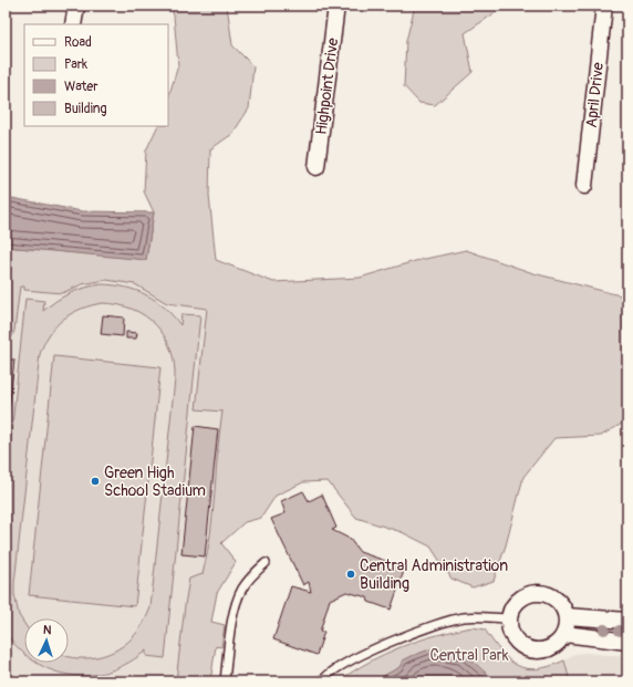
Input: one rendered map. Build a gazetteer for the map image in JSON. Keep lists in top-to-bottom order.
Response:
{
  "streets": {
    "street": ["Highpoint Drive", "April Drive"]
  },
  "parks": ["Central Park"],
  "places": ["Green High School Stadium", "Central Administration Building"],
  "legend": [
    "Road",
    "Park",
    "Water",
    "Building"
  ],
  "north": "top"
}
